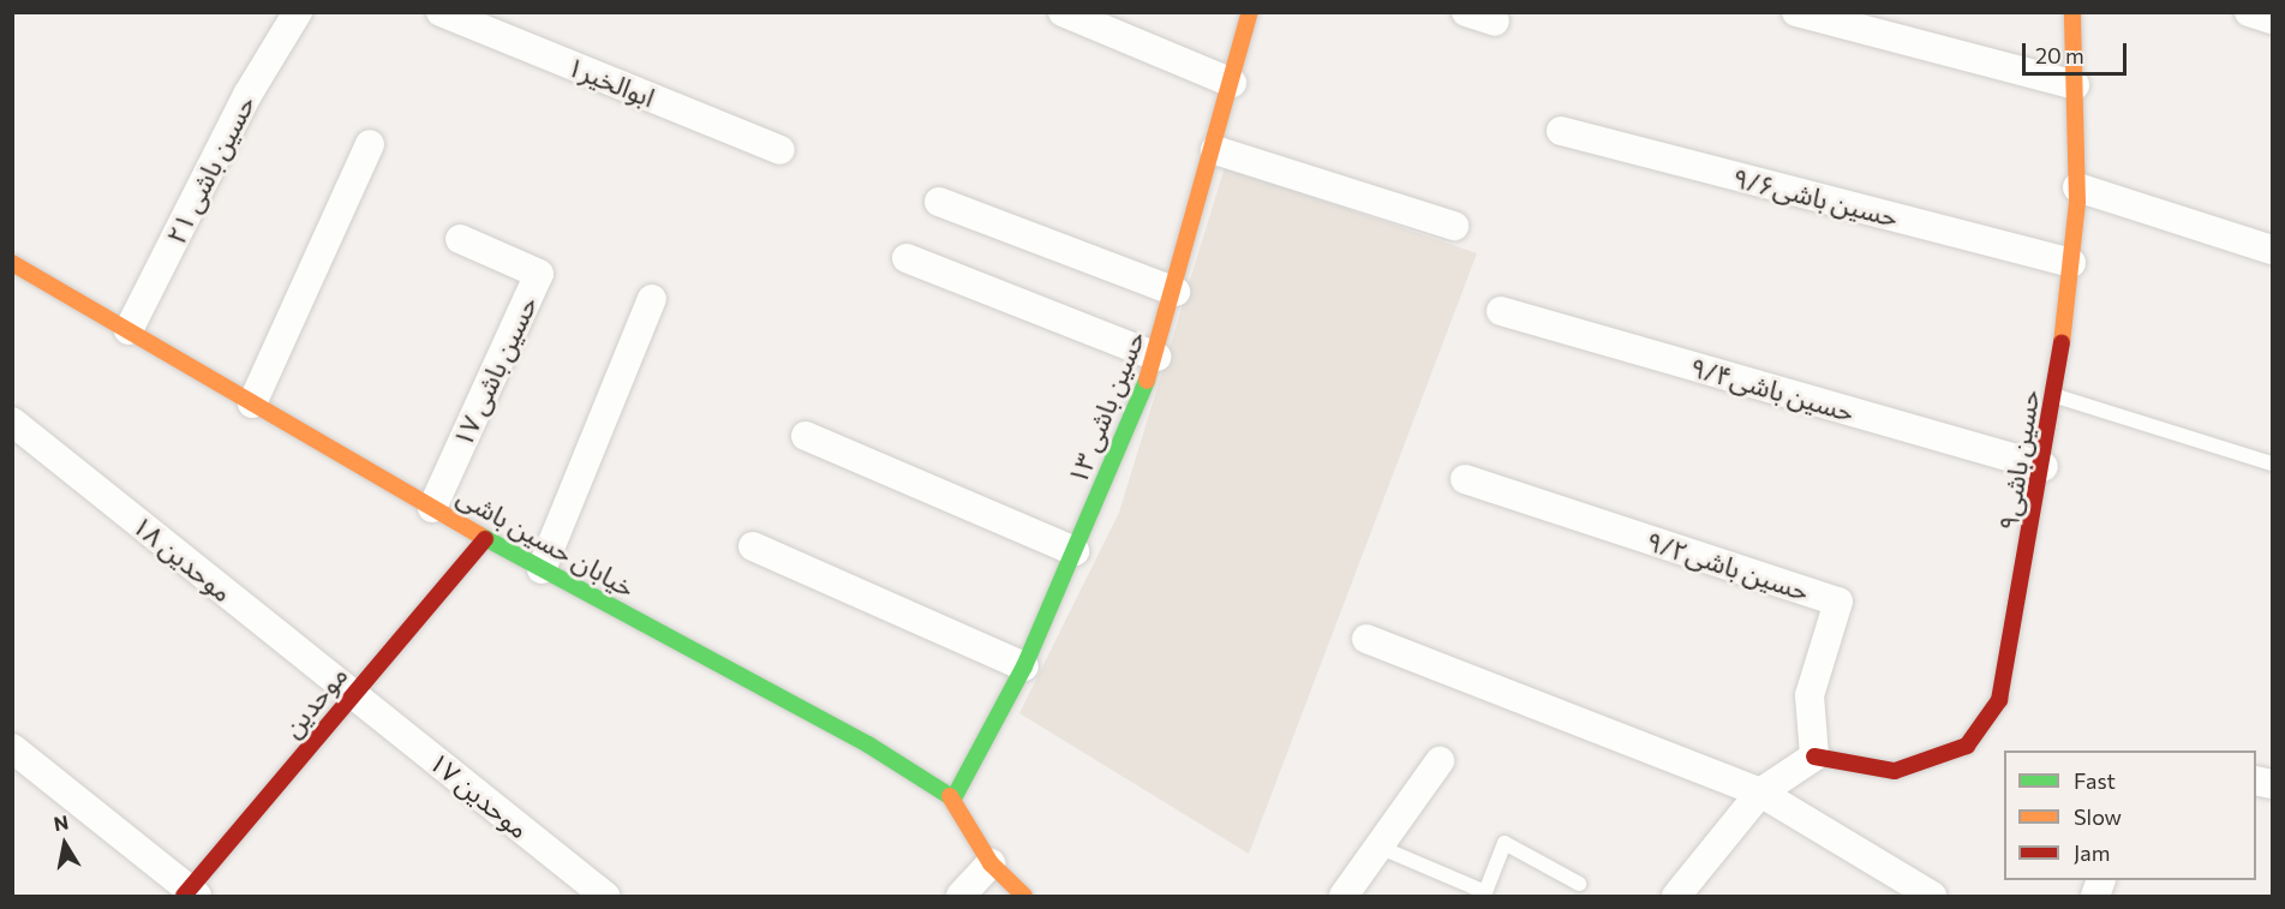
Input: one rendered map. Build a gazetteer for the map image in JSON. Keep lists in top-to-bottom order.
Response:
{
  "streets": {
    "street": [
      "ابوالخیر۱",
      "حسین باشی ۲۱",
      "حسین باشی۹/۶",
      "حسین باشی ۱۷",
      "حسین باشی۹/۴",
      "حسین باشی ۱۳",
      "حسین باشی۹",
      "خیابان حسین باشی",
      "موحدین ۱۸",
      "حسین باشی۹/۲",
      "موحدین",
      "موحدین ۱۷"
    ]
  },
  "crossings": [
    ["حسین باشی ۲۱", "خیابان حسین باشی"],
    ["حسین باشی۹/۶", "حسین باشی۹"],
    ["حسین باشی ۱۷", "خیابان حسین باشی"],
    ["حسین باشی۹/۴", "حسین باشی۹"],
    ["حسین باشی ۱۳", "خیابان حسین باشی"],
    ["حسین باشی۹", "حسین باشی۹/۲"],
    ["خیابان حسین باشی", "موحدین"],
    ["موحدین ۱۸", "موحدین"],
    ["موحدین ۱۸", "موحدین ۱۷"],
    ["موحدین", "موحدین ۱۷"]
  ],
  "legend": ["Fast", "Slow", "Jam"],
  "scale_bar": "20 m",
  "north": "top"
}
